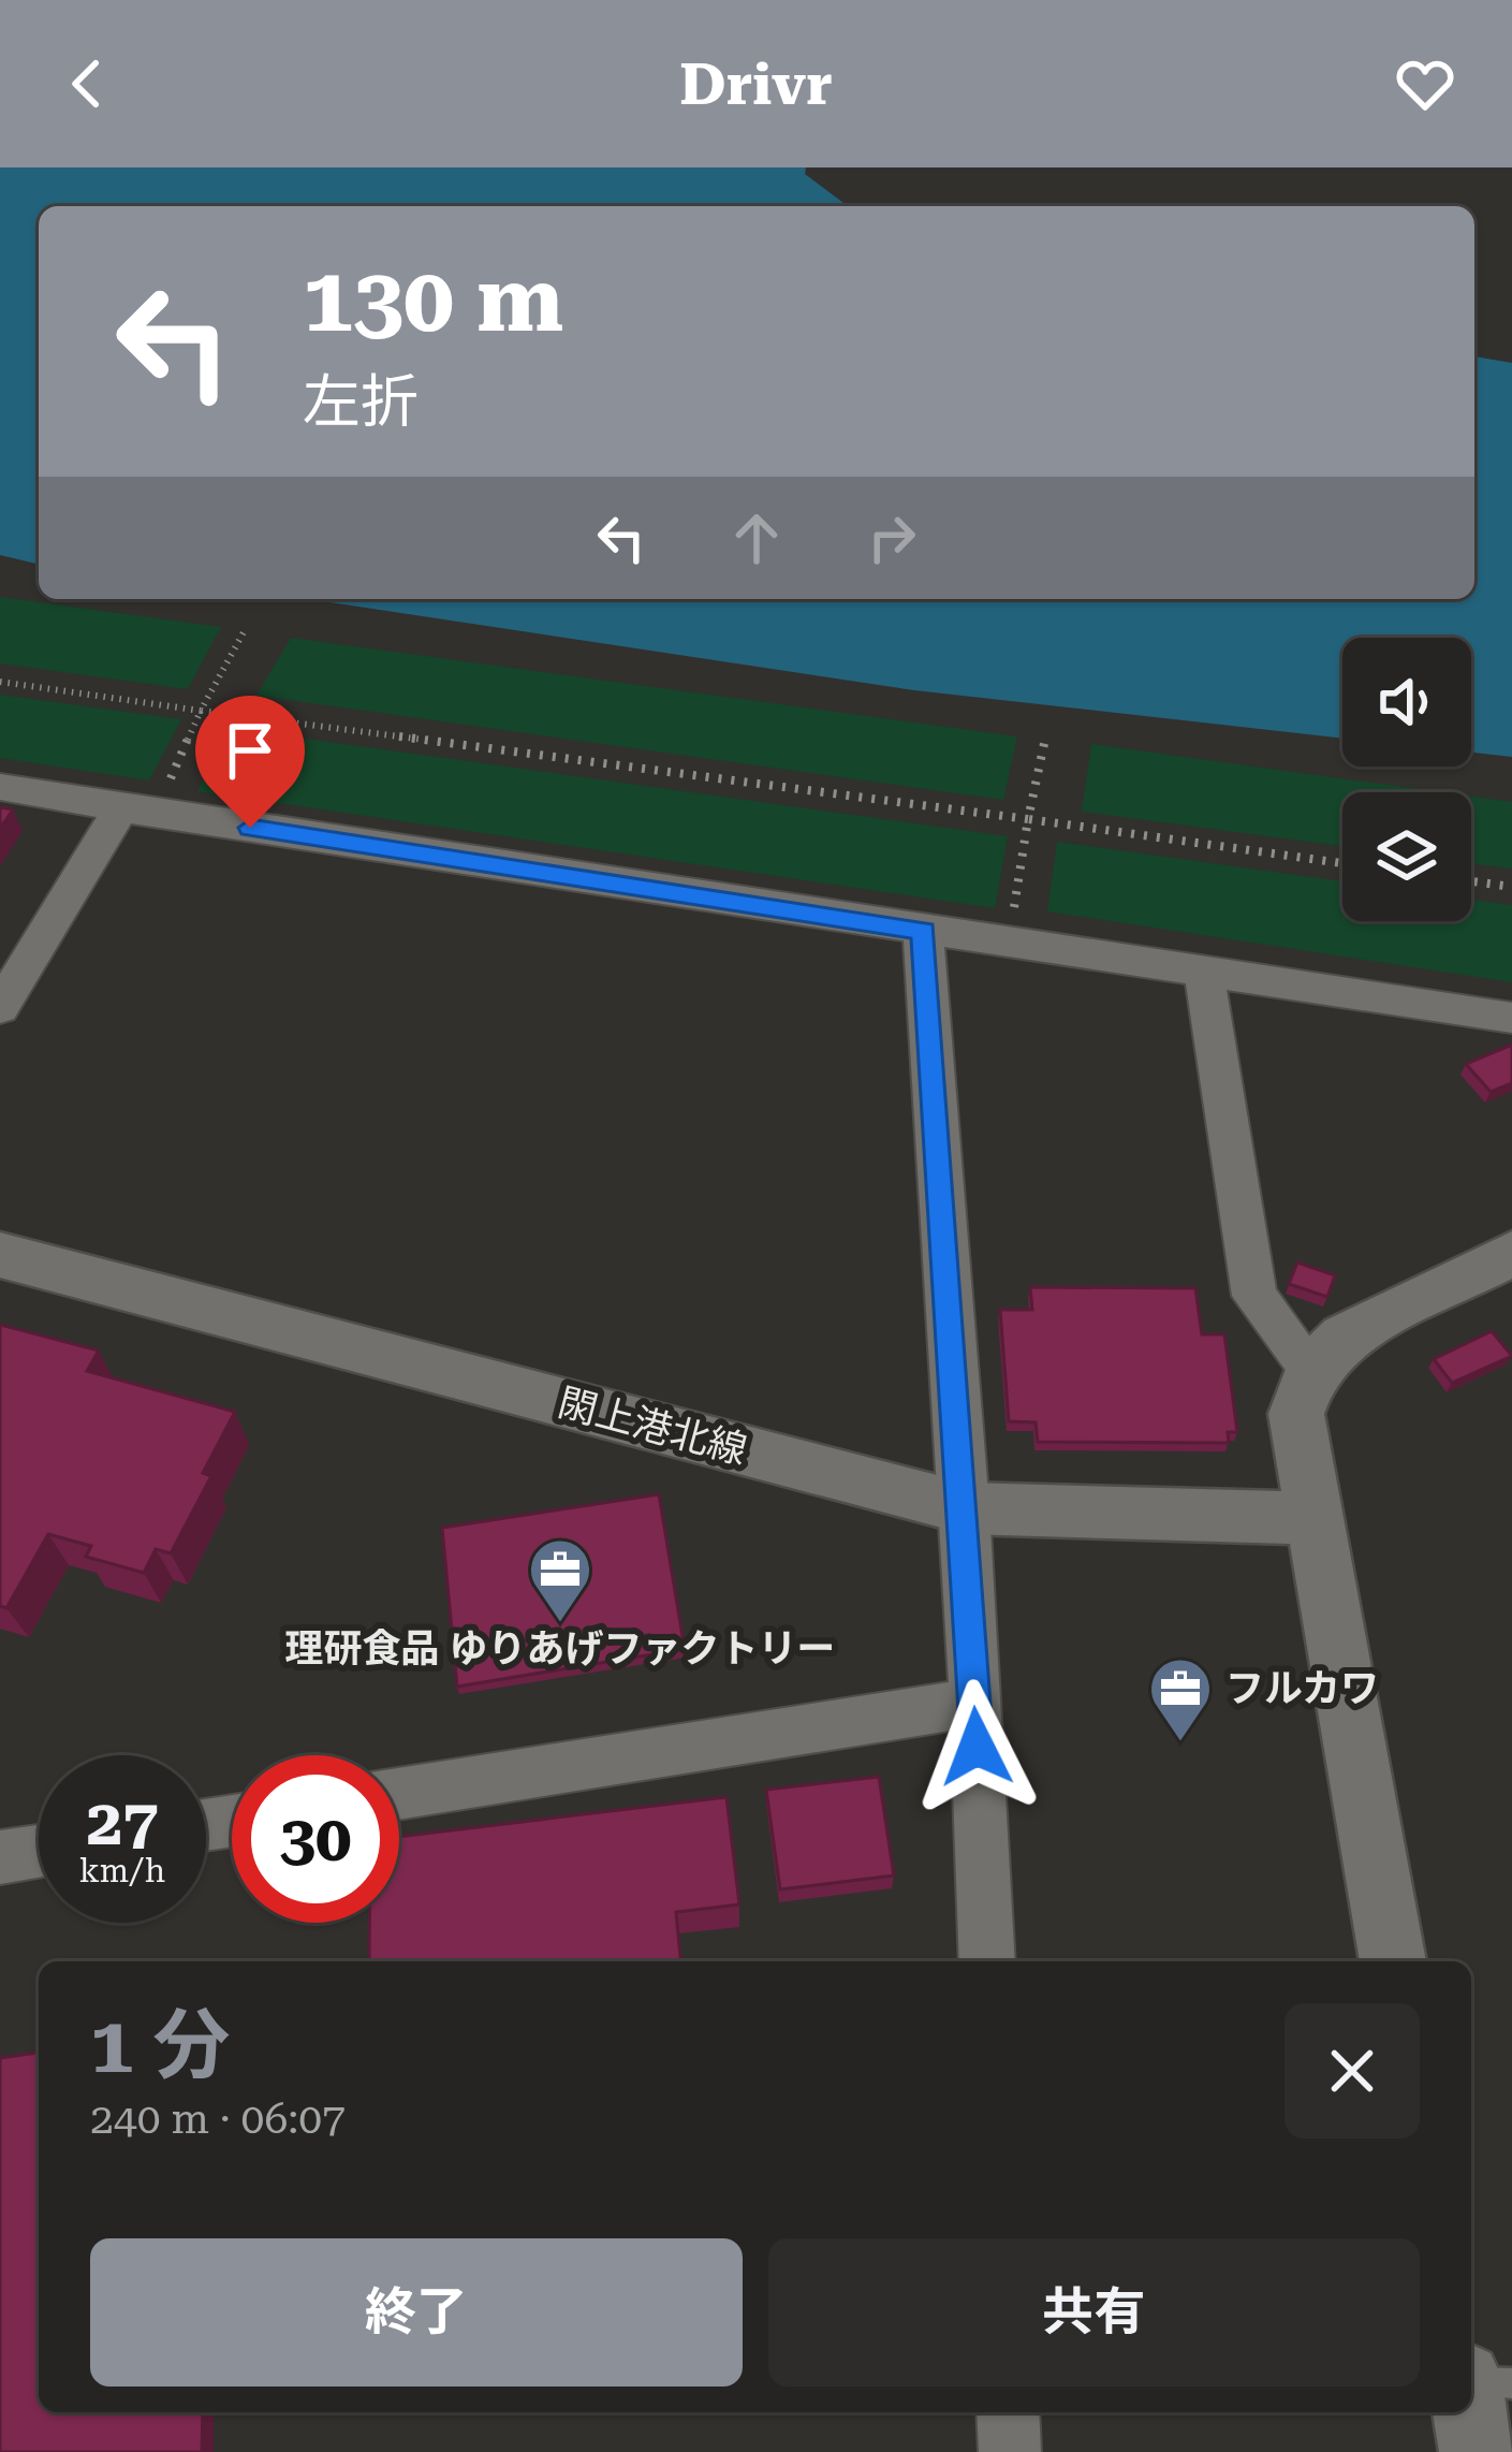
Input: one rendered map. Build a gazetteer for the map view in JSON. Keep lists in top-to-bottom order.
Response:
{
  "streets": {
    "street": ["閖上港北線"]
  },
  "places": {
    "office": ["理研食品 ゆりあげファクトリー", "フルカワ"]
  },
  "page": {
    "header": "Drivr",
    "turn": ["130 m", "左折"],
    "speed": "27 km/h",
    "limit": "30",
    "heading": ["1 分", "240 m · 06:07"],
    "buttons": ["終了", "共有"]
  }
}
